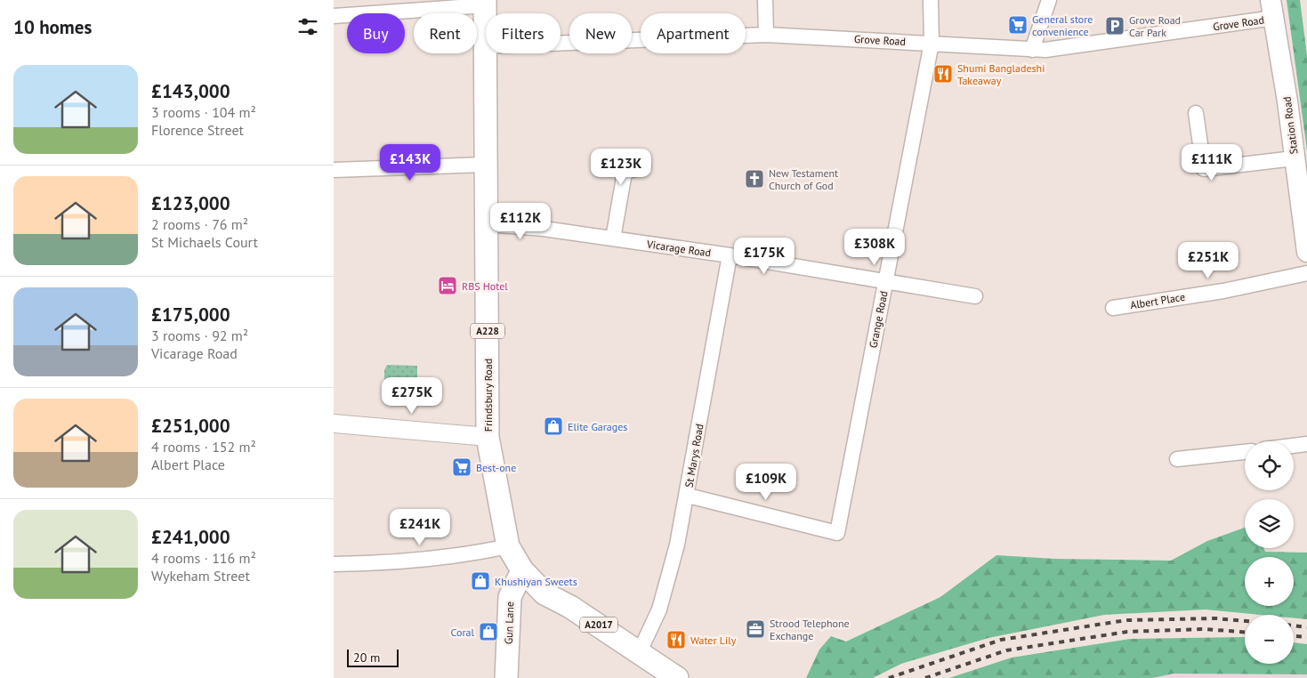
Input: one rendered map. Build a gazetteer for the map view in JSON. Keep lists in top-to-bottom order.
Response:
{
  "streets": {
    "main road": [
      "Station Road",
      "A228",
      "Frindsbury Road",
      "Gun Lane",
      "A2017"
    ],
    "street": [
      "Grove Road",
      "Vicarage Road",
      "Albert Place",
      "Grange Road",
      "St Marys Road"
    ]
  },
  "crossings": [
    ["Grove Road", "Station Road"],
    ["Grove Road", "Grange Road"],
    ["Grove Road", "Frindsbury Road"],
    ["Vicarage Road", "Grange Road"],
    ["Vicarage Road", "Frindsbury Road"],
    ["Vicarage Road", "St Marys Road"],
    ["Grange Road", "St Marys Road"],
    ["Frindsbury Road", "Gun Lane"],
    ["Frindsbury Road", "A2017"],
    ["St Marys Road", "A2017"],
    ["Gun Lane", "A2017"]
  ],
  "places": {
    "supermarket": ["General store convenience", "Best-one"],
    "parking": ["Grove Road Car Park"],
    "restaurant": ["Shumi Bangladeshi Takeaway", "Water Lily"],
    "church": ["New Testament Church of God"],
    "hotel": ["RBS Hotel"],
    "shop": ["Elite Garages", "Khushiyan Sweets", "Coral"],
    "office": ["Strood Telephone Exchange"]
  },
  "scale_bar": "20 m",
  "page": {
    "heading": "10 homes",
    "chip": [
      "Buy",
      "Rent",
      "Filters",
      "New",
      "Apartment"
    ],
    "list": [
      {
        "name": "£143,000",
        "note": "3 rooms · 104 m² · Florence Street"
      },
      {
        "name": "£123,000",
        "note": "2 rooms · 76 m² · St Michaels Court"
      },
      {
        "name": "£175,000",
        "note": "3 rooms · 92 m² · Vicarage Road"
      },
      {
        "name": "£251,000",
        "note": "4 rooms · 152 m² · Albert Place"
      },
      {
        "name": "£241,000",
        "note": "4 rooms · 116 m² · Wykeham Street"
      }
    ],
    "price": [
      "£143K",
      "£111K",
      "£123K",
      "£112K",
      "£308K",
      "£175K",
      "£251K",
      "£275K",
      "£109K",
      "£241K"
    ],
    "map_buttons": ["+", "−"],
    "scale": "20 m"
  }
}
